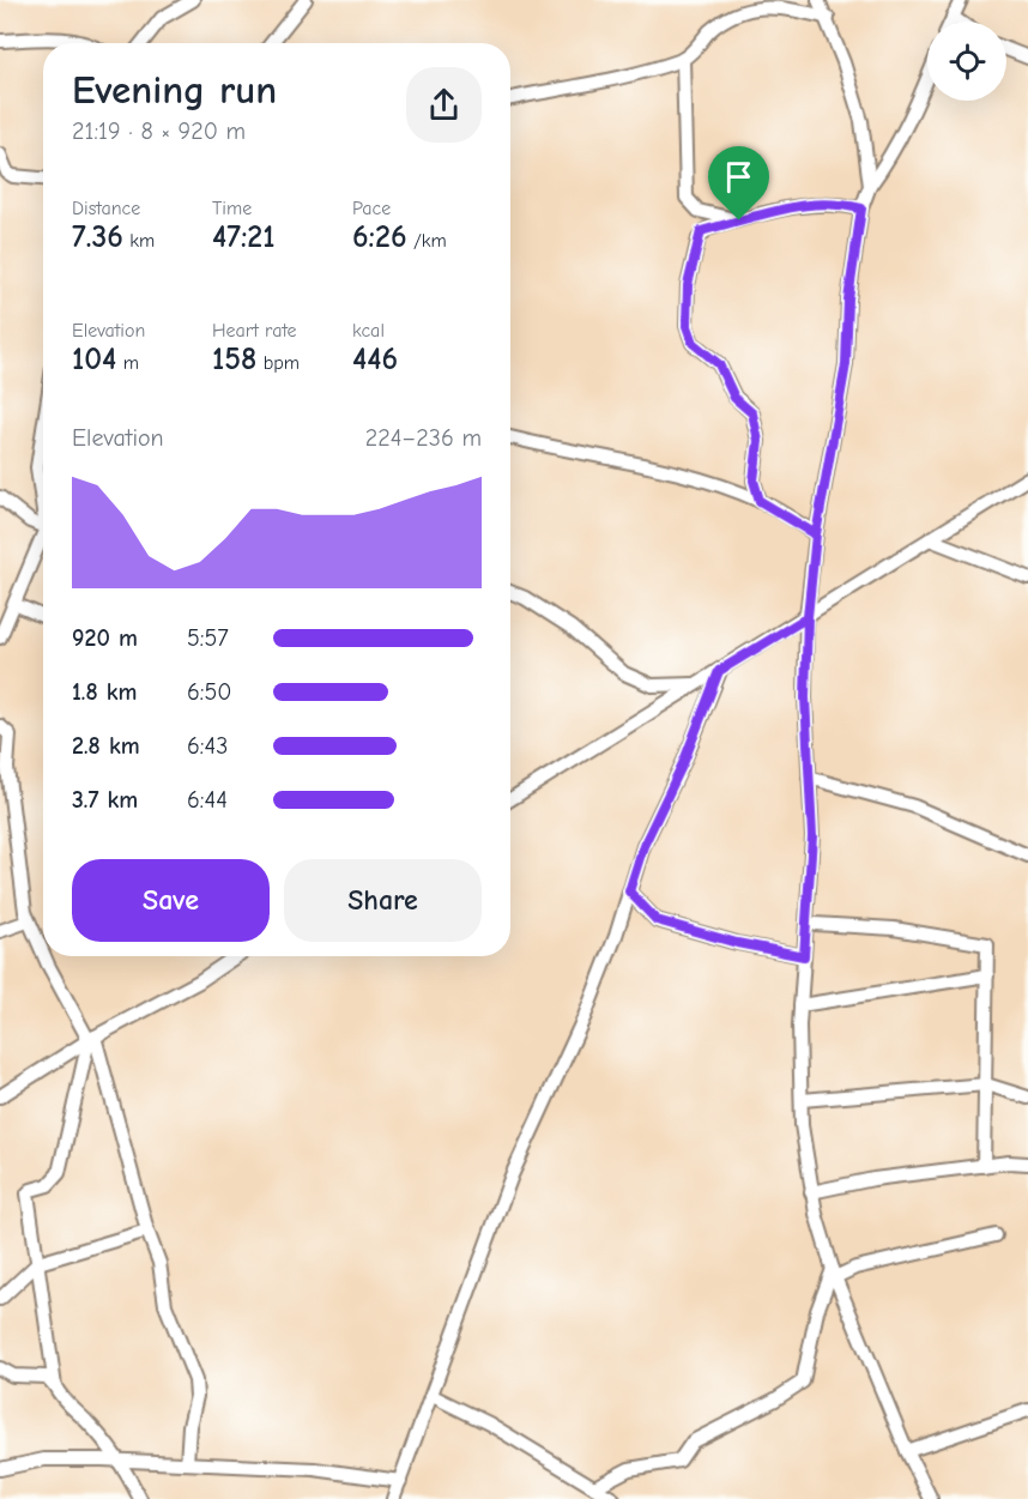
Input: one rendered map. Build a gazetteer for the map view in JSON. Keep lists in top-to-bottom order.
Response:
{
  "page": {
    "heading": ["Evening run", "21:19 · 8 × 920 m"],
    "stats": [
      ["Distance", "7.36 km"],
      ["Time", "47:21"],
      ["Pace", "6:26 /km"],
      ["Elevation", "104 m"],
      ["Heart rate", "158 bpm"],
      ["kcal", "446"]
    ],
    "chart": ["Elevation", "224–236 m"],
    "list": [
      {
        "name": "920 m",
        "note": "5:57"
      },
      {
        "name": "1.8 km",
        "note": "6:50"
      },
      {
        "name": "2.8 km",
        "note": "6:43"
      },
      {
        "name": "3.7 km",
        "note": "6:44"
      }
    ],
    "buttons": ["Save", "Share"]
  }
}
